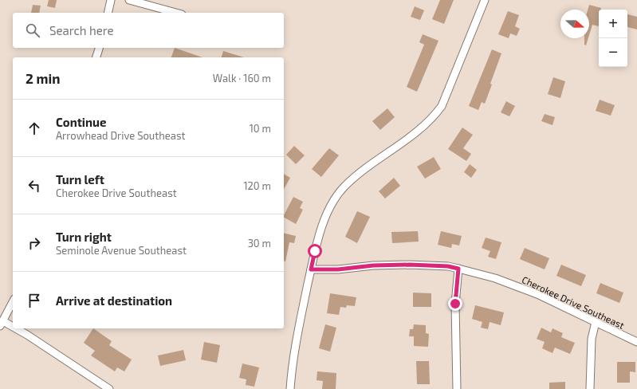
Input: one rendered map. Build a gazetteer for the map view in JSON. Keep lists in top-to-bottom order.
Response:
{
  "streets": {
    "street": ["Cherokee Drive Southeast"]
  },
  "north": "right",
  "page": {
    "map_buttons": ["+", "−"],
    "search": "Search here",
    "heading": ["2 min", "Walk · 160 m"],
    "list": [
      ["Continue", "Arrowhead Drive Southeast", "10 m"],
      ["Turn left", "Cherokee Drive Southeast", "120 m"],
      ["Turn right", "Seminole Avenue Southeast", "30 m"],
      "Arrive at destination"
    ]
  }
}
